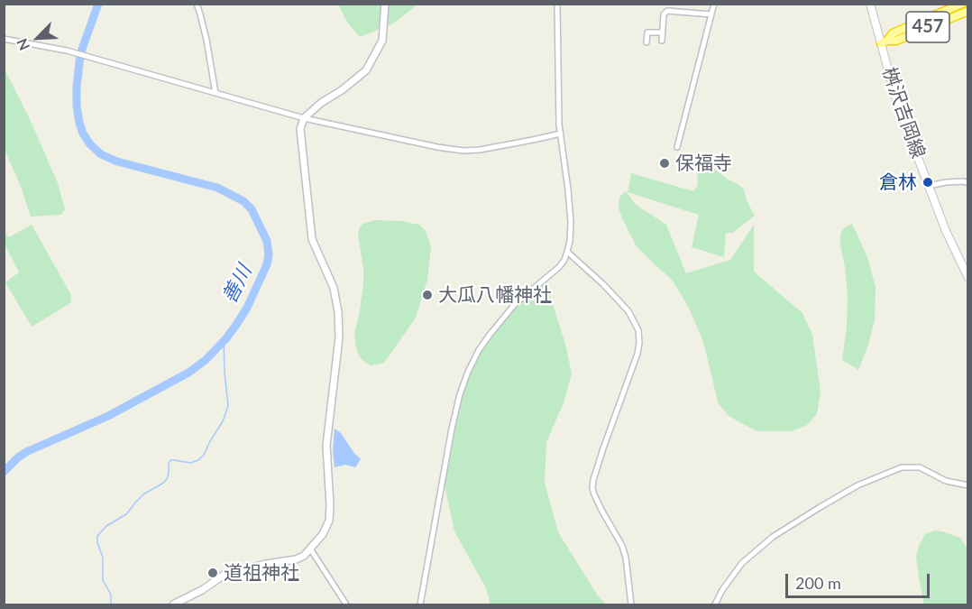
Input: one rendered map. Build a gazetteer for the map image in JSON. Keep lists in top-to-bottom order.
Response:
{
  "streets": {
    "highway": ["457"],
    "main road": ["桝沢吉岡線"]
  },
  "crossings": [
    ["457", "桝沢吉岡線"]
  ],
  "water": ["善川"],
  "places": [
    "保福寺",
    "倉林",
    "大瓜八幡神社",
    "道祖神社"
  ],
  "scale_bar": "200 m",
  "north": "bottom left"
}
